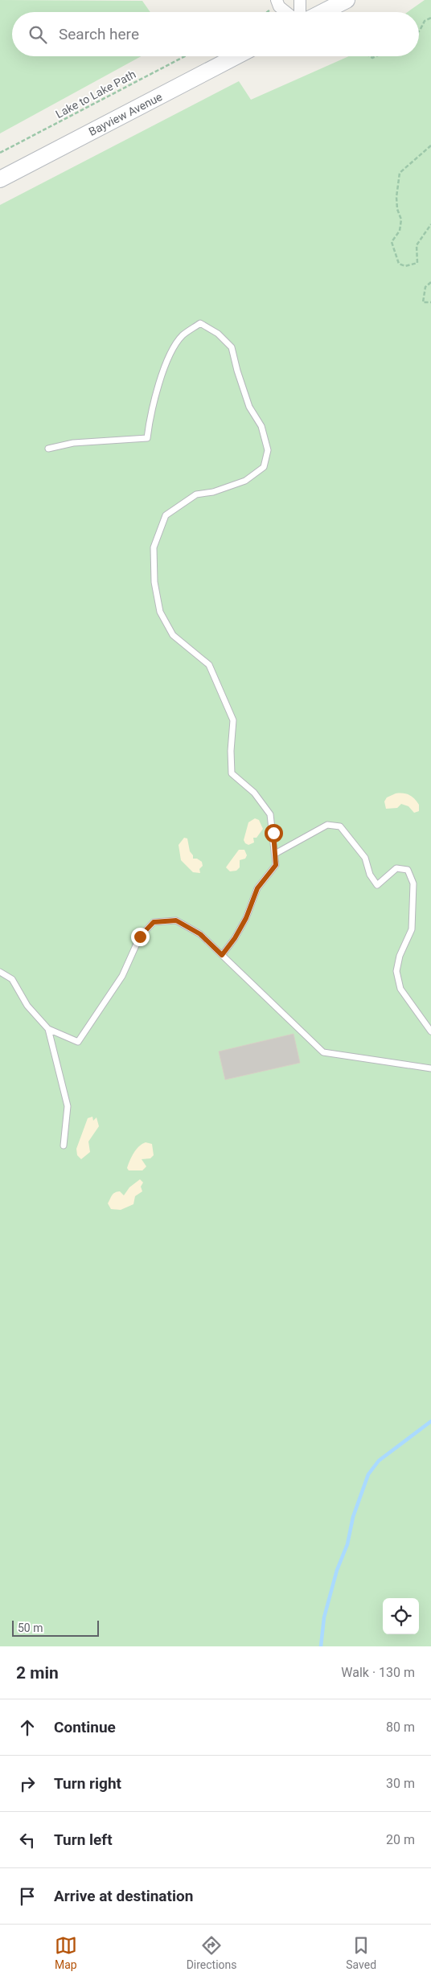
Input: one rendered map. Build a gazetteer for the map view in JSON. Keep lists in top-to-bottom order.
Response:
{
  "streets": {
    "main road": ["Bayview Avenue"],
    "path": ["Lake to Lake Path"]
  },
  "scale_bar": "50 m",
  "page": {
    "search": "Search here",
    "scale": "50 m",
    "heading": ["2 min", "Walk · 130 m"],
    "list": [
      ["Continue", "80 m"],
      ["Turn right", "30 m"],
      ["Turn left", "20 m"],
      "Arrive at destination"
    ],
    "nav": ["Map", "Directions", "Saved"]
  }
}
